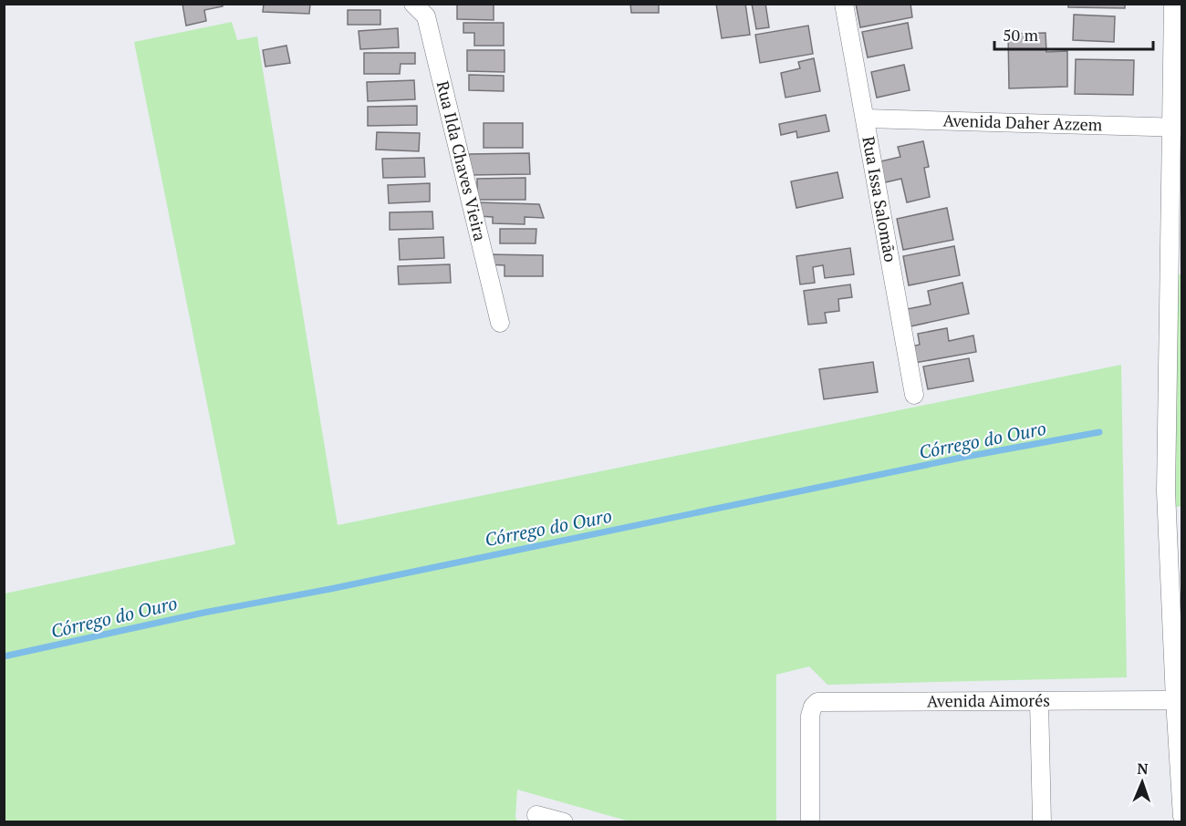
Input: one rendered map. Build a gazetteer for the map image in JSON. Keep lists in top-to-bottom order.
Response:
{
  "streets": {
    "street": [
      "Avenida Daher Azzem",
      "Rua Ilda Chaves Vieira",
      "Rua Issa Salomão",
      "Avenida Aimorés"
    ]
  },
  "crossings": [
    ["Avenida Daher Azzem", "Rua Issa Salomão"]
  ],
  "water": ["Córrego do Ouro"],
  "scale_bar": "50 m",
  "north": "top"
}
